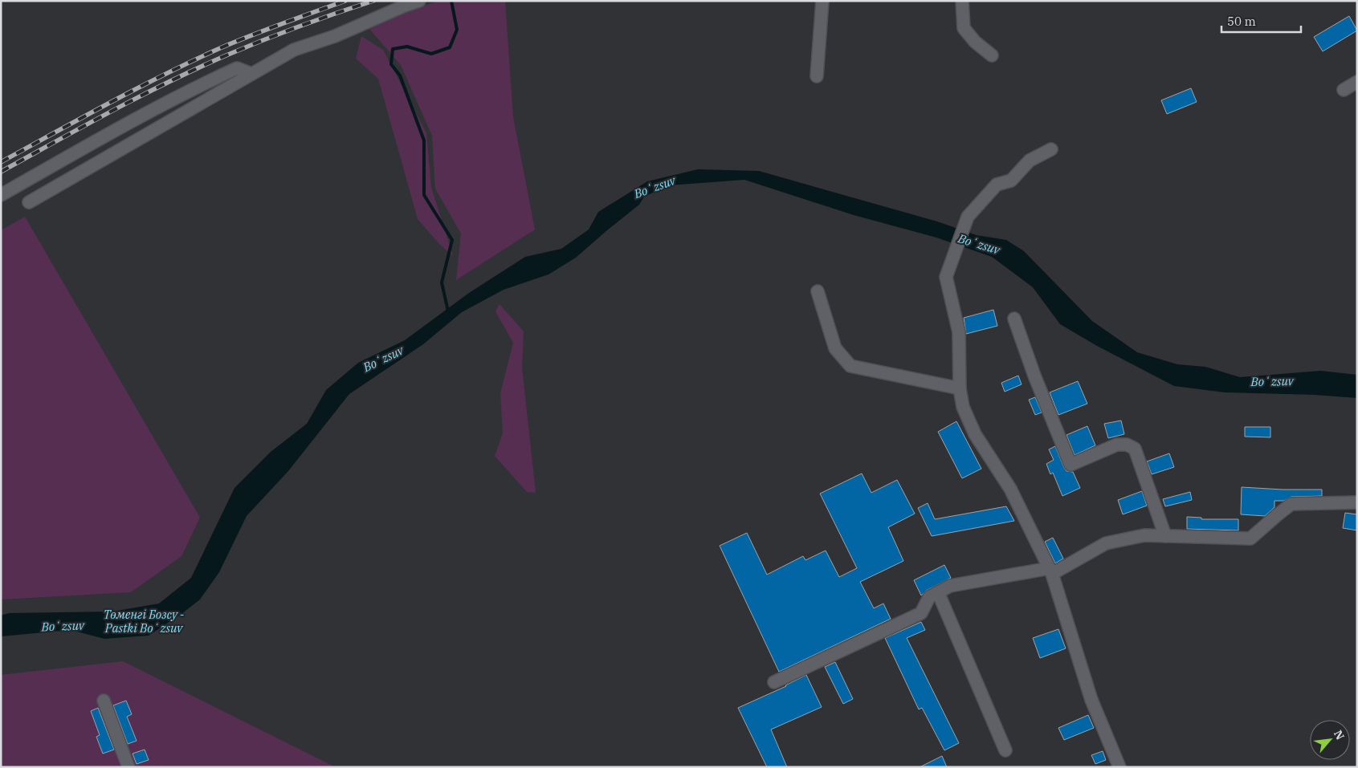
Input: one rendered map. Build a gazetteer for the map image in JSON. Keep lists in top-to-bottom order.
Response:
{
  "water": ["Boʻzsuv", "Төменгі Бозсу - Pastki Boʻzsuv"],
  "scale_bar": "50 m",
  "north": "top right"
}
